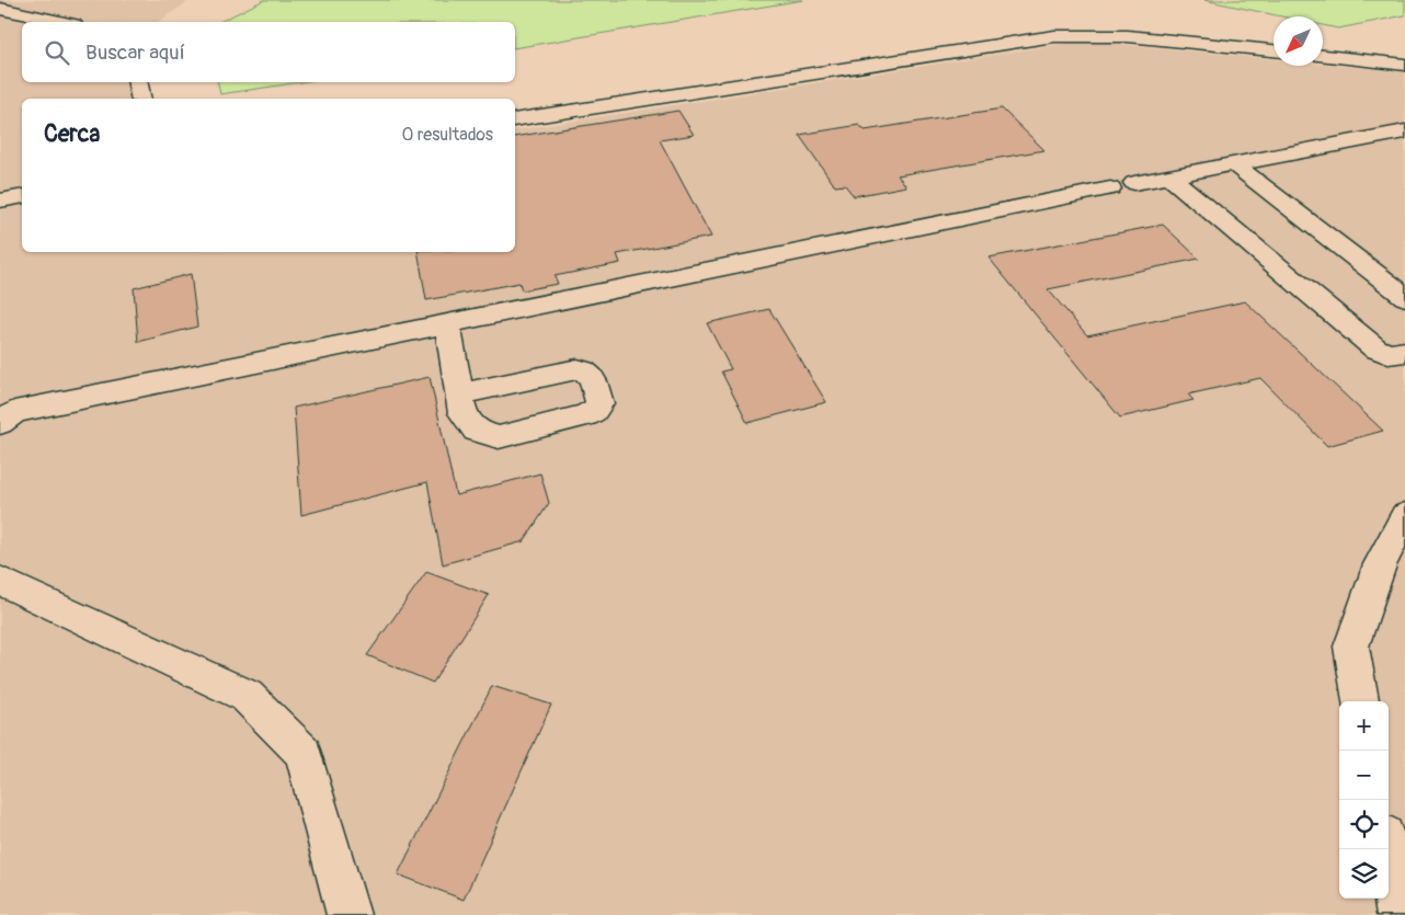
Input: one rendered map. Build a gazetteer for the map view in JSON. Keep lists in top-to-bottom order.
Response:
{
  "north": "bottom left",
  "page": {
    "search": "Buscar aquí",
    "heading": ["Cerca", "0 resultados"],
    "map_buttons": ["+", "−"]
  }
}
